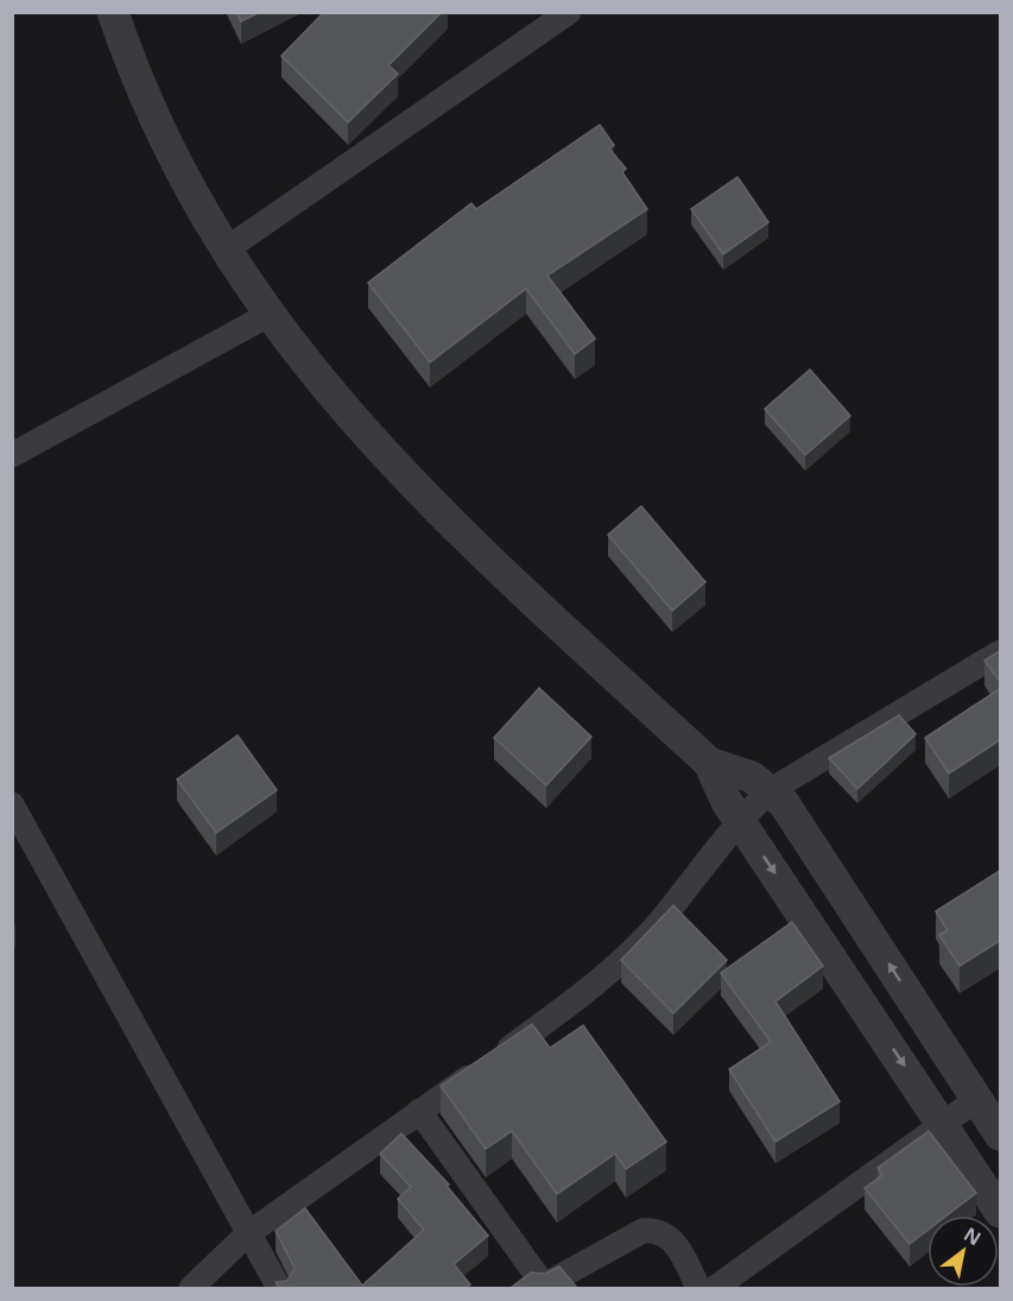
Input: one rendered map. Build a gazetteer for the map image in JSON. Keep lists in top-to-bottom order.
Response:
{
  "north": "top right"
}
